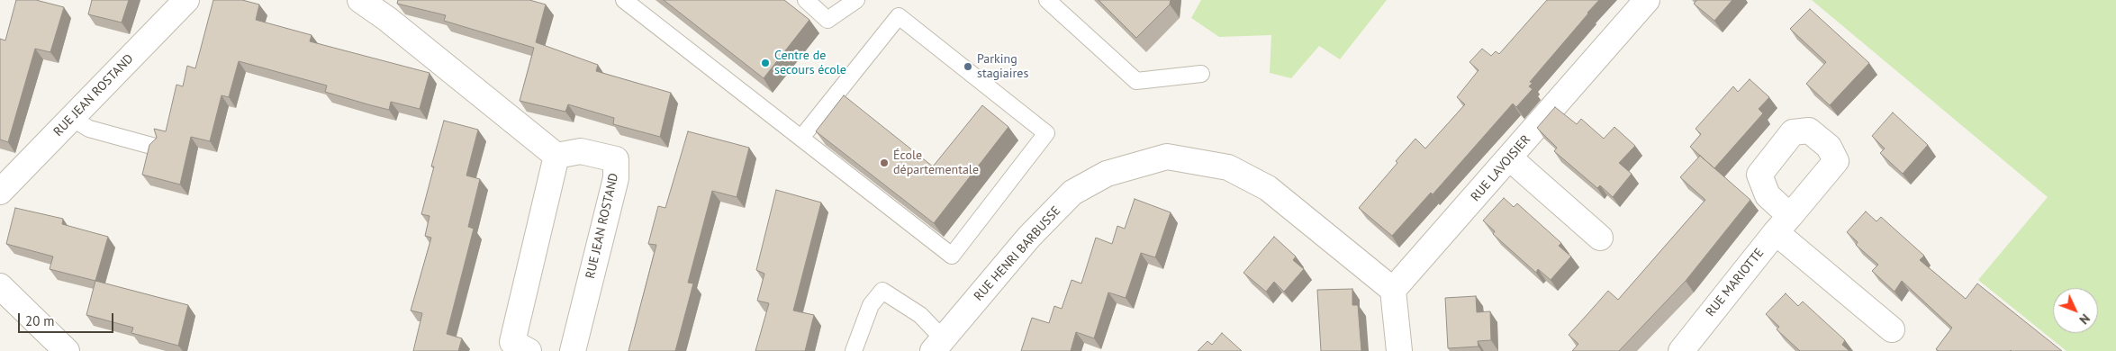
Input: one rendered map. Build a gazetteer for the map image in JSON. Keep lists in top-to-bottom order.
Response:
{
  "streets": {
    "street": [
      "RUE JEAN ROSTAND",
      "RUE LAVOISIER",
      "RUE HENRI BARBUSSE",
      "RUE MARIOTTE"
    ]
  },
  "crossings": [
    ["RUE LAVOISIER", "RUE HENRI BARBUSSE"]
  ],
  "places": ["Centre de secours école", "Parking stagiaires", "École départementale"],
  "scale_bar": "20 m",
  "north": "bottom right"
}
